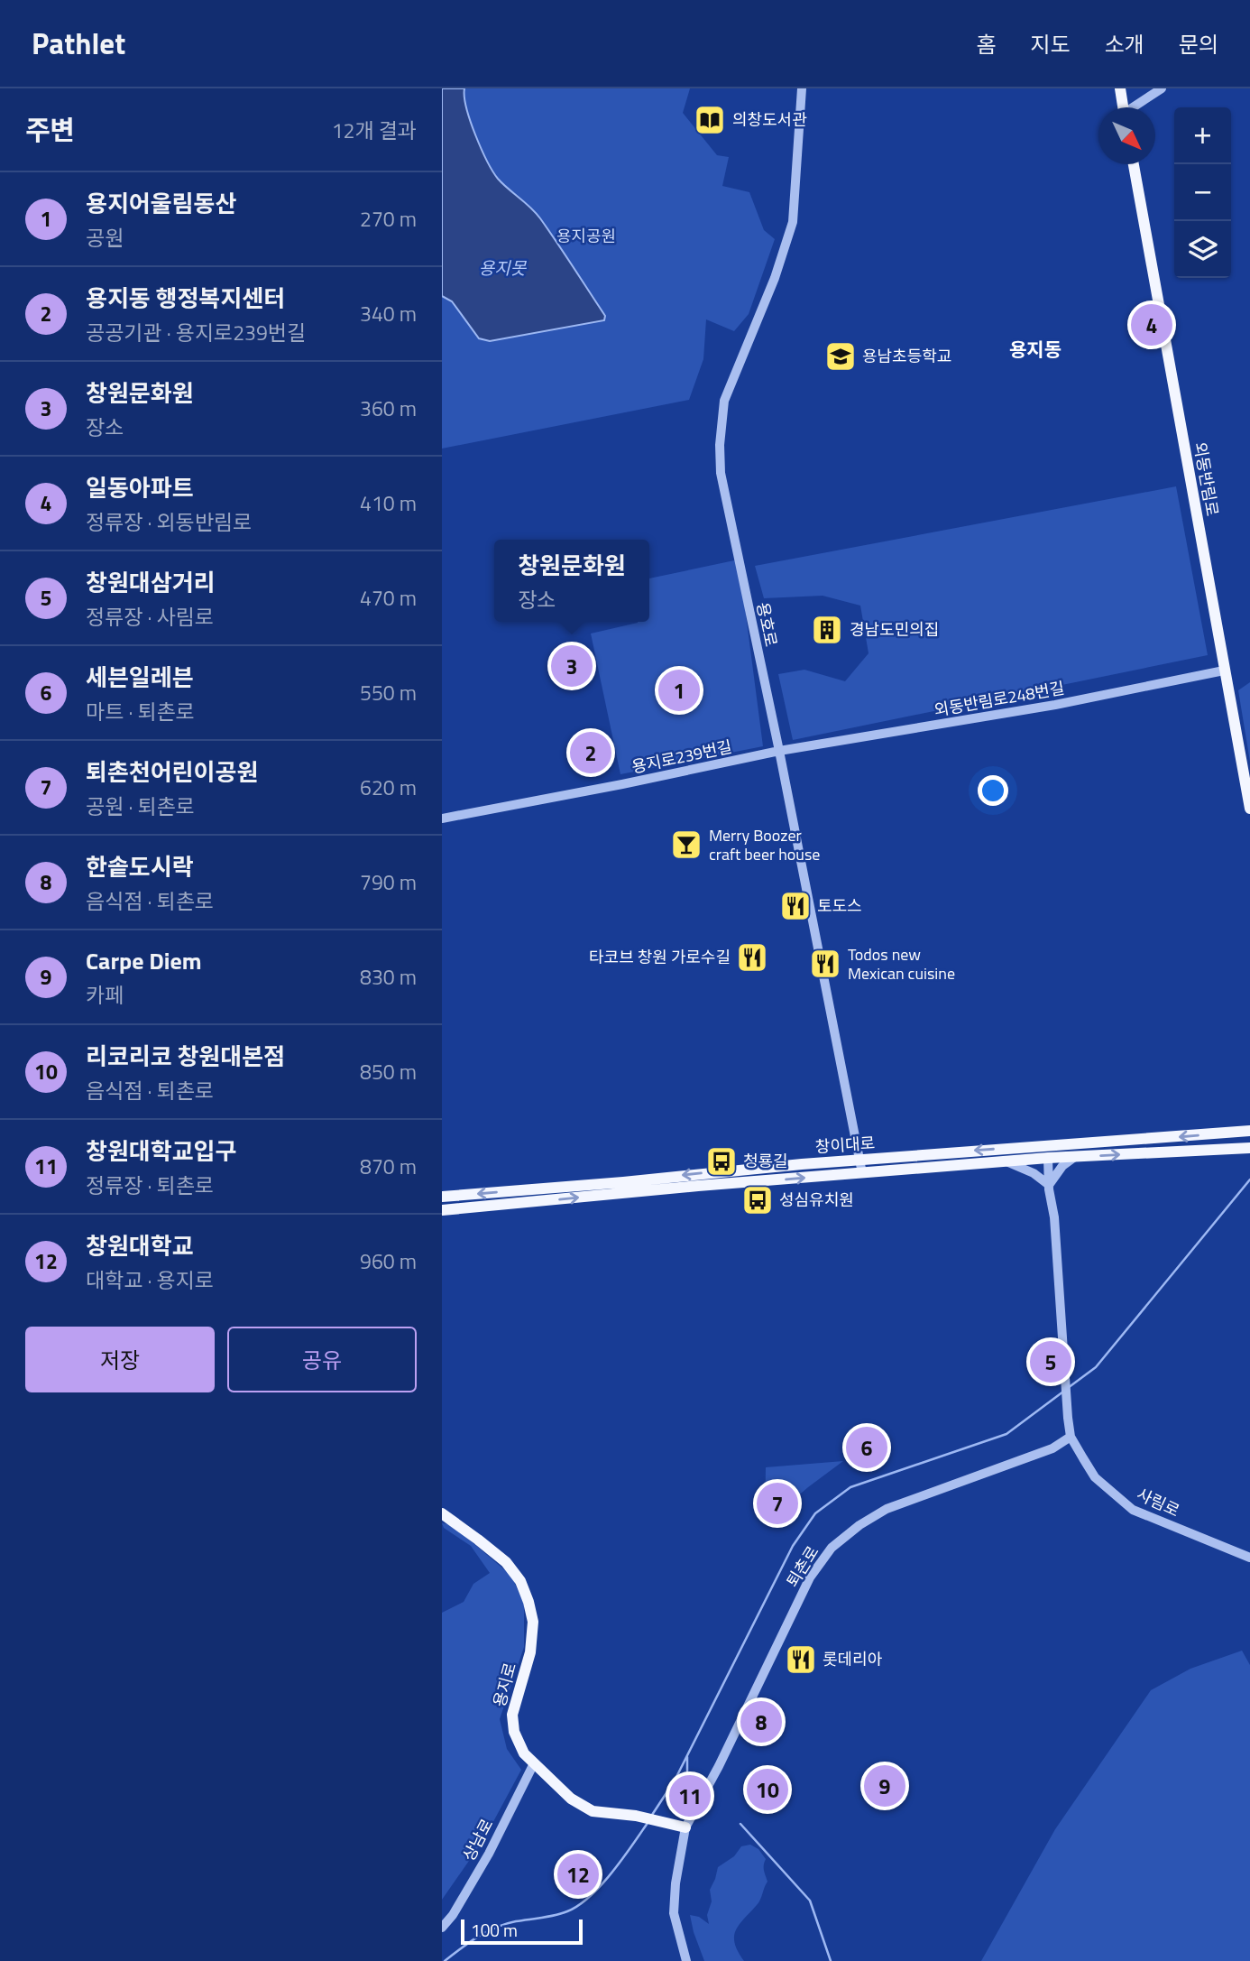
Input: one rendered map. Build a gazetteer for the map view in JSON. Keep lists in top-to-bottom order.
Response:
{
  "streets": {
    "main road": ["외동반림로", "창이대로", "용지로"],
    "street": [
      "용호로",
      "외동반림로248번길",
      "용지로239번길",
      "사림로",
      "퇴촌로",
      "상남로"
    ]
  },
  "crossings": [
    ["외동반림로", "외동반림로248번길"],
    ["용호로", "외동반림로248번길"],
    ["용호로", "용지로239번길"],
    ["용호로", "창이대로"],
    ["외동반림로248번길", "용지로239번길"],
    ["사림로", "퇴촌로"],
    ["퇴촌로", "용지로"],
    ["용지로", "상남로"]
  ],
  "districts": ["용지동"],
  "water": ["용지못"],
  "parks": ["용지공원"],
  "places": {
    "library": ["의창도서관"],
    "school or university": ["용남초등학교"],
    "building": ["경남도민의집"],
    "bar": ["Merry Boozer craft beer house"],
    "restaurant": [
      "토도스",
      "타코브 창원 가로수길",
      "Todos new Mexican cuisine",
      "롯데리아"
    ],
    "bus stop": ["청룡길", "성심유치원"]
  },
  "scale_bar": "100 m",
  "north": "bottom right",
  "page": {
    "header": "Pathlet",
    "nav": [
      "홈",
      "지도",
      "소개",
      "문의"
    ],
    "heading": ["주변", "12개 결과"],
    "map_buttons": ["+", "−"],
    "list": [
      {
        "mark": "1",
        "name": "용지어울림동산",
        "note": "공원",
        "value": "270 m"
      },
      {
        "mark": "2",
        "name": "용지동 행정복지센터",
        "note": "공공기관 · 용지로239번길",
        "value": "340 m"
      },
      {
        "mark": "3",
        "name": "창원문화원",
        "note": "장소",
        "value": "360 m"
      },
      {
        "mark": "4",
        "name": "일동아파트",
        "note": "정류장 · 외동반림로",
        "value": "410 m"
      },
      {
        "mark": "5",
        "name": "창원대삼거리",
        "note": "정류장 · 사림로",
        "value": "470 m"
      },
      {
        "mark": "6",
        "name": "세븐일레븐",
        "note": "마트 · 퇴촌로",
        "value": "550 m"
      },
      {
        "mark": "7",
        "name": "퇴촌천어린이공원",
        "note": "공원 · 퇴촌로",
        "value": "620 m"
      },
      {
        "mark": "8",
        "name": "한솥도시락",
        "note": "음식점 · 퇴촌로",
        "value": "790 m"
      },
      {
        "mark": "9",
        "name": "Carpe Diem",
        "note": "카페",
        "value": "830 m"
      },
      {
        "mark": "10",
        "name": "리코리코 창원대본점",
        "note": "음식점 · 퇴촌로",
        "value": "850 m"
      },
      {
        "mark": "11",
        "name": "창원대학교입구",
        "note": "정류장 · 퇴촌로",
        "value": "870 m"
      },
      {
        "mark": "12",
        "name": "창원대학교",
        "note": "대학교 · 용지로",
        "value": "960 m"
      }
    ],
    "pins": [
      "4",
      "3",
      "1",
      "2",
      "5",
      "6",
      "7",
      "8",
      "9",
      "10",
      "11",
      "12"
    ],
    "popup": ["창원문화원", "장소"],
    "buttons": ["저장", "공유"],
    "scale": "100 m"
  }
}
